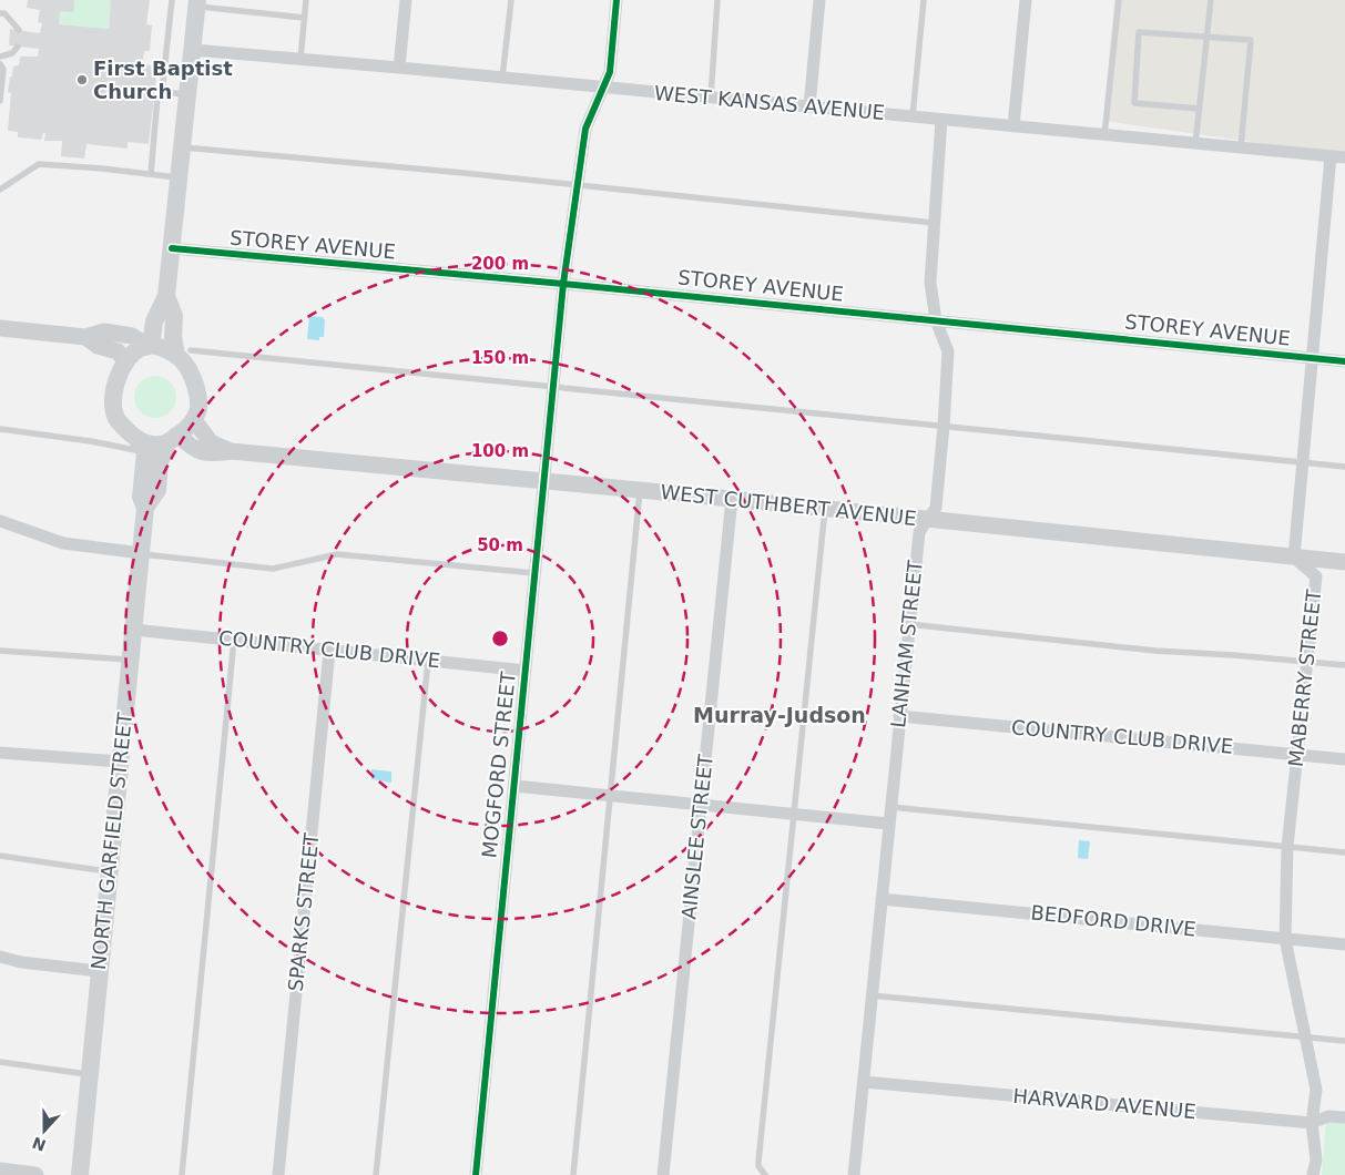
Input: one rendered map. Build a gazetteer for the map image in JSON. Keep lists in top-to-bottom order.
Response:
{
  "streets": {
    "main road": ["NORTH GARFIELD STREET"],
    "street": [
      "WEST KANSAS AVENUE",
      "STOREY AVENUE",
      "WEST CUTHBERT AVENUE",
      "LANHAM STREET",
      "COUNTRY CLUB DRIVE",
      "MABERRY STREET",
      "MOGFORD STREET",
      "AINSLEE STREET",
      "SPARKS STREET",
      "BEDFORD DRIVE",
      "HARVARD AVENUE"
    ]
  },
  "crossings": [
    ["WEST KANSAS AVENUE", "LANHAM STREET"],
    ["WEST KANSAS AVENUE", "MOGFORD STREET"],
    ["STOREY AVENUE", "LANHAM STREET"],
    ["STOREY AVENUE", "MOGFORD STREET"],
    ["WEST CUTHBERT AVENUE", "LANHAM STREET"],
    ["WEST CUTHBERT AVENUE", "MABERRY STREET"],
    ["WEST CUTHBERT AVENUE", "MOGFORD STREET"],
    ["WEST CUTHBERT AVENUE", "AINSLEE STREET"],
    ["LANHAM STREET", "COUNTRY CLUB DRIVE"],
    ["LANHAM STREET", "BEDFORD DRIVE"],
    ["LANHAM STREET", "HARVARD AVENUE"],
    ["COUNTRY CLUB DRIVE", "MABERRY STREET"],
    ["COUNTRY CLUB DRIVE", "MOGFORD STREET"],
    ["COUNTRY CLUB DRIVE", "NORTH GARFIELD STREET"],
    ["COUNTRY CLUB DRIVE", "SPARKS STREET"],
    ["MABERRY STREET", "BEDFORD DRIVE"],
    ["MABERRY STREET", "HARVARD AVENUE"]
  ],
  "districts": ["Murray-Judson"],
  "places": ["First Baptist Church"],
  "north": "bottom",
  "rings": [
    "200 m",
    "150 m",
    "100 m",
    "50 m"
  ]
}
